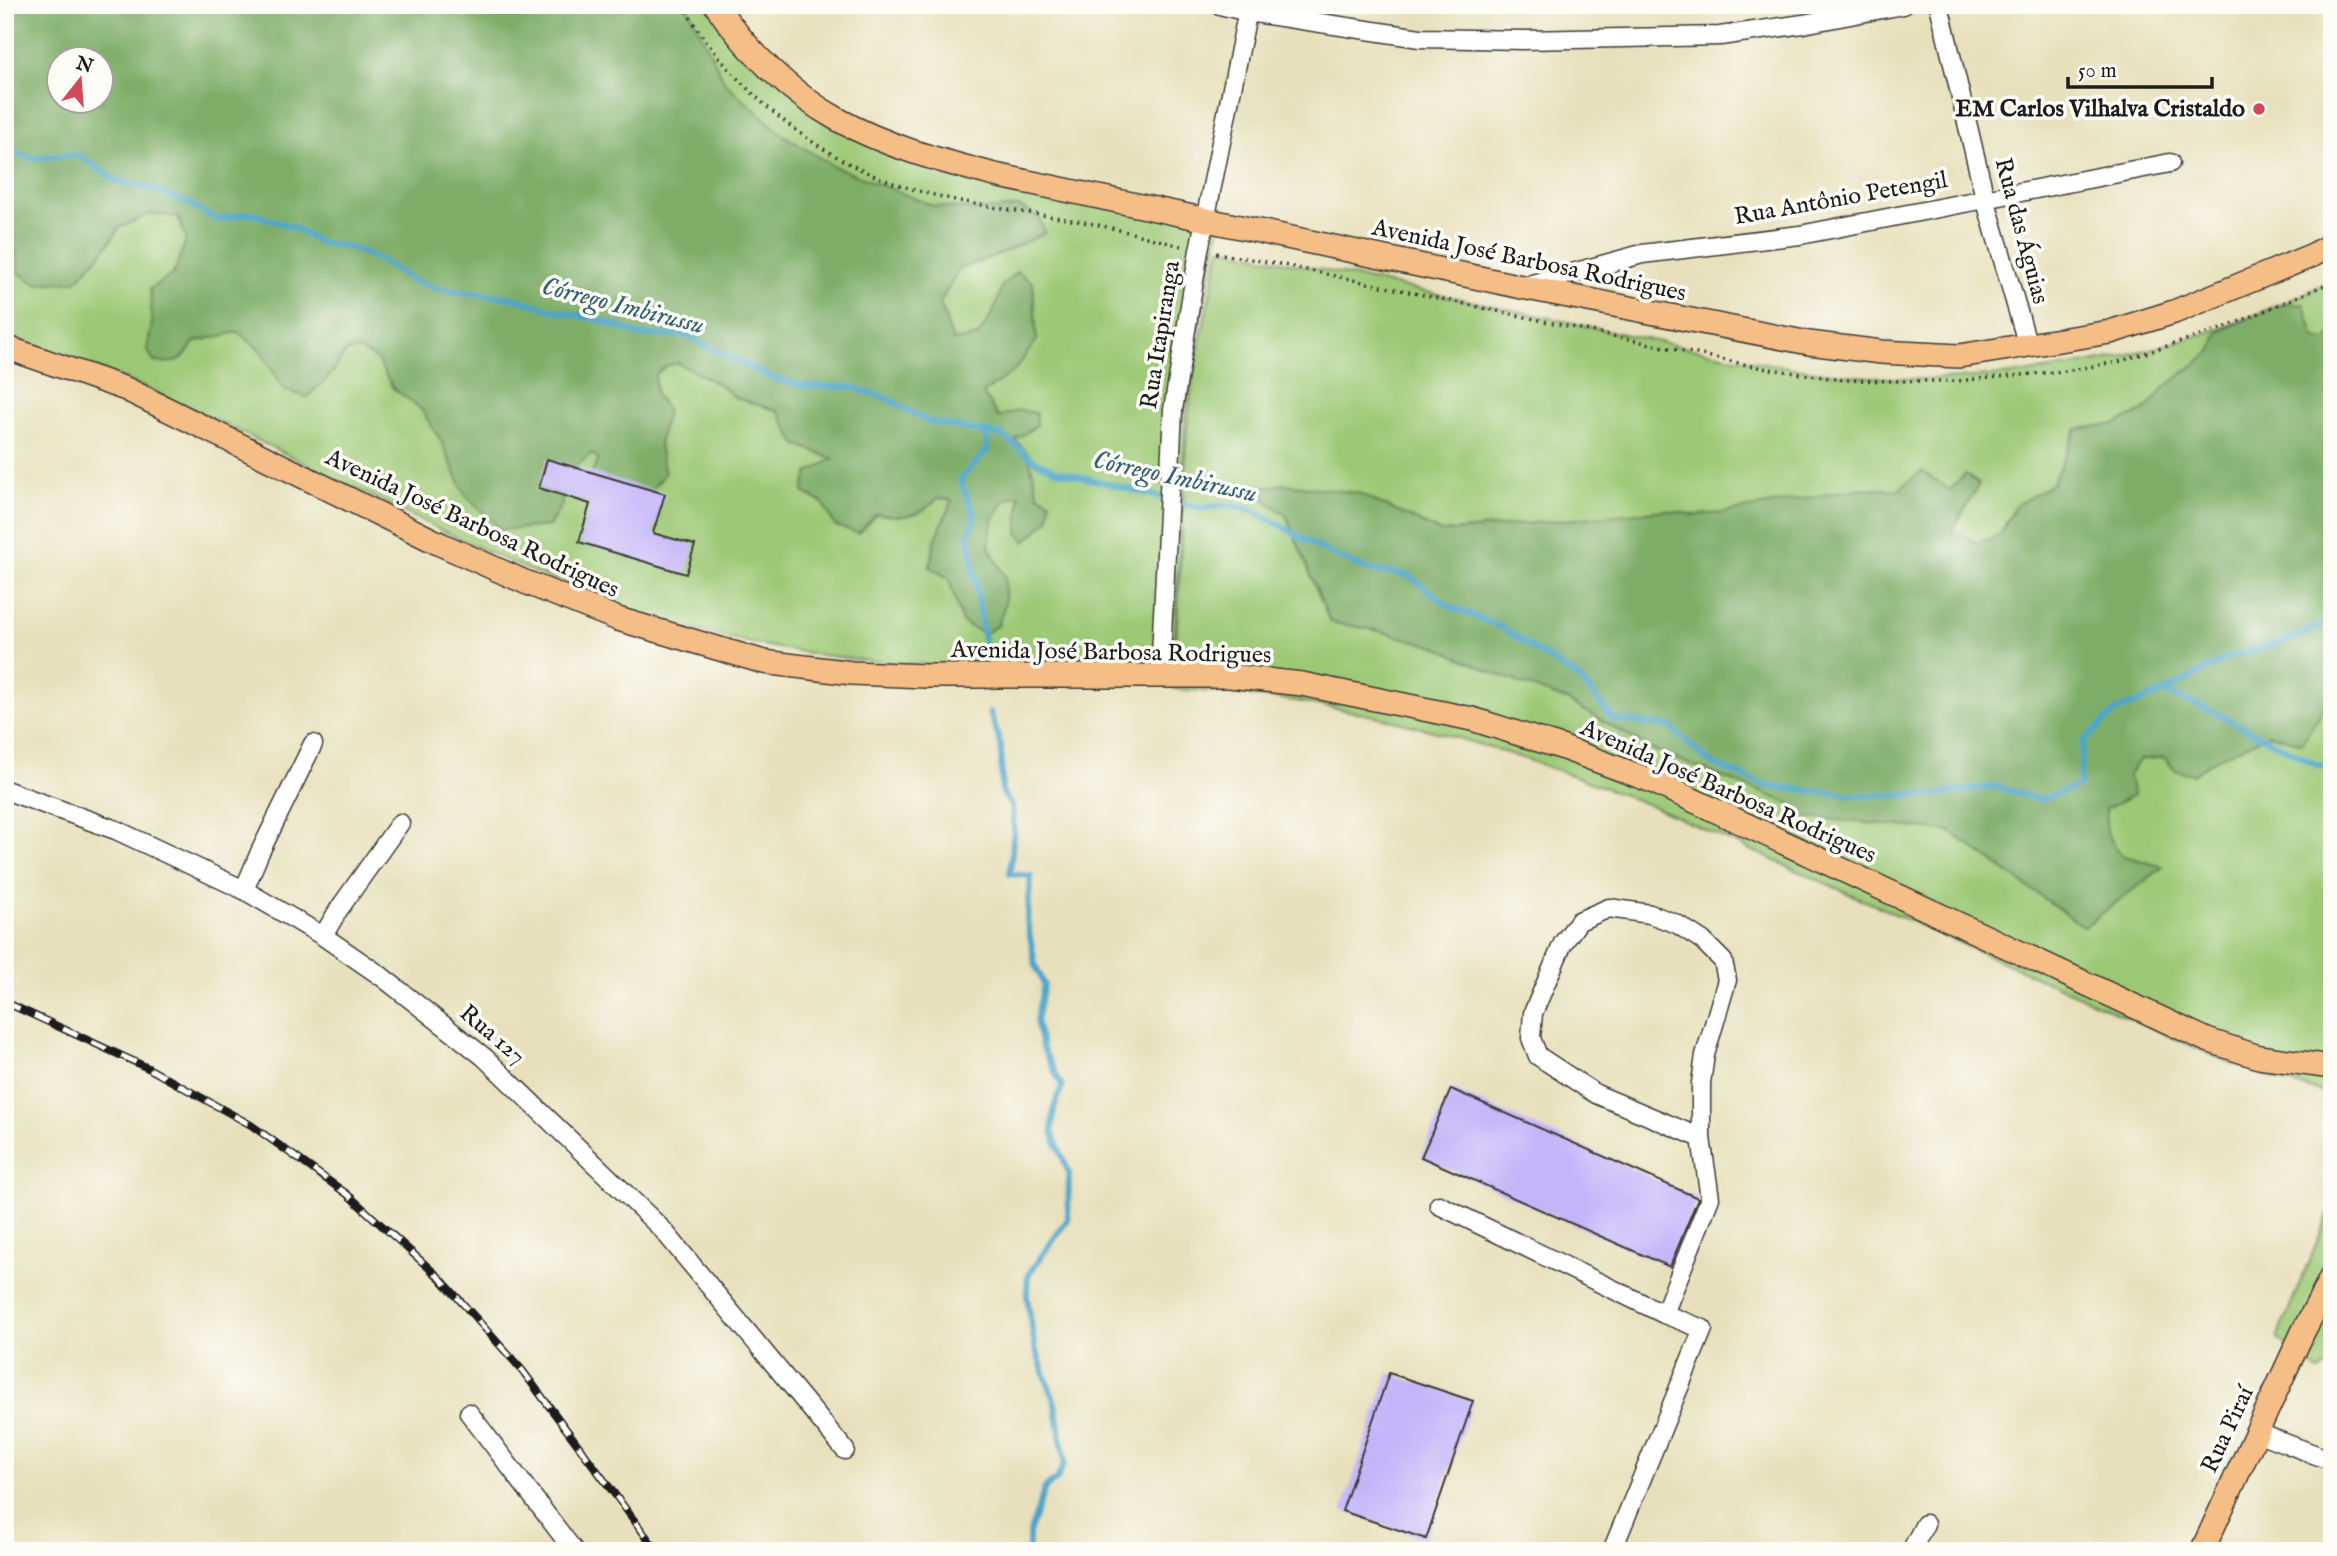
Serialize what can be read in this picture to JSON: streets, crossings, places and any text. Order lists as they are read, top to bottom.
{
  "streets": {
    "main road": ["Avenida José Barbosa Rodrigues", "Rua Piraí"],
    "street": [
      "Rua Antônio Petengil",
      "Rua das Águias",
      "Rua Itapiranga",
      "Rua 127"
    ]
  },
  "crossings": [
    ["Rua Antônio Petengil", "Rua das Águias"],
    ["Rua Antônio Petengil", "Avenida José Barbosa Rodrigues"],
    ["Rua das Águias", "Avenida José Barbosa Rodrigues"],
    ["Avenida José Barbosa Rodrigues", "Rua Itapiranga"]
  ],
  "water": ["Córrego Imbirussu"],
  "places": ["EM Carlos Vilhalva Cristaldo"],
  "scale_bar": "50 m",
  "north": "top"
}
